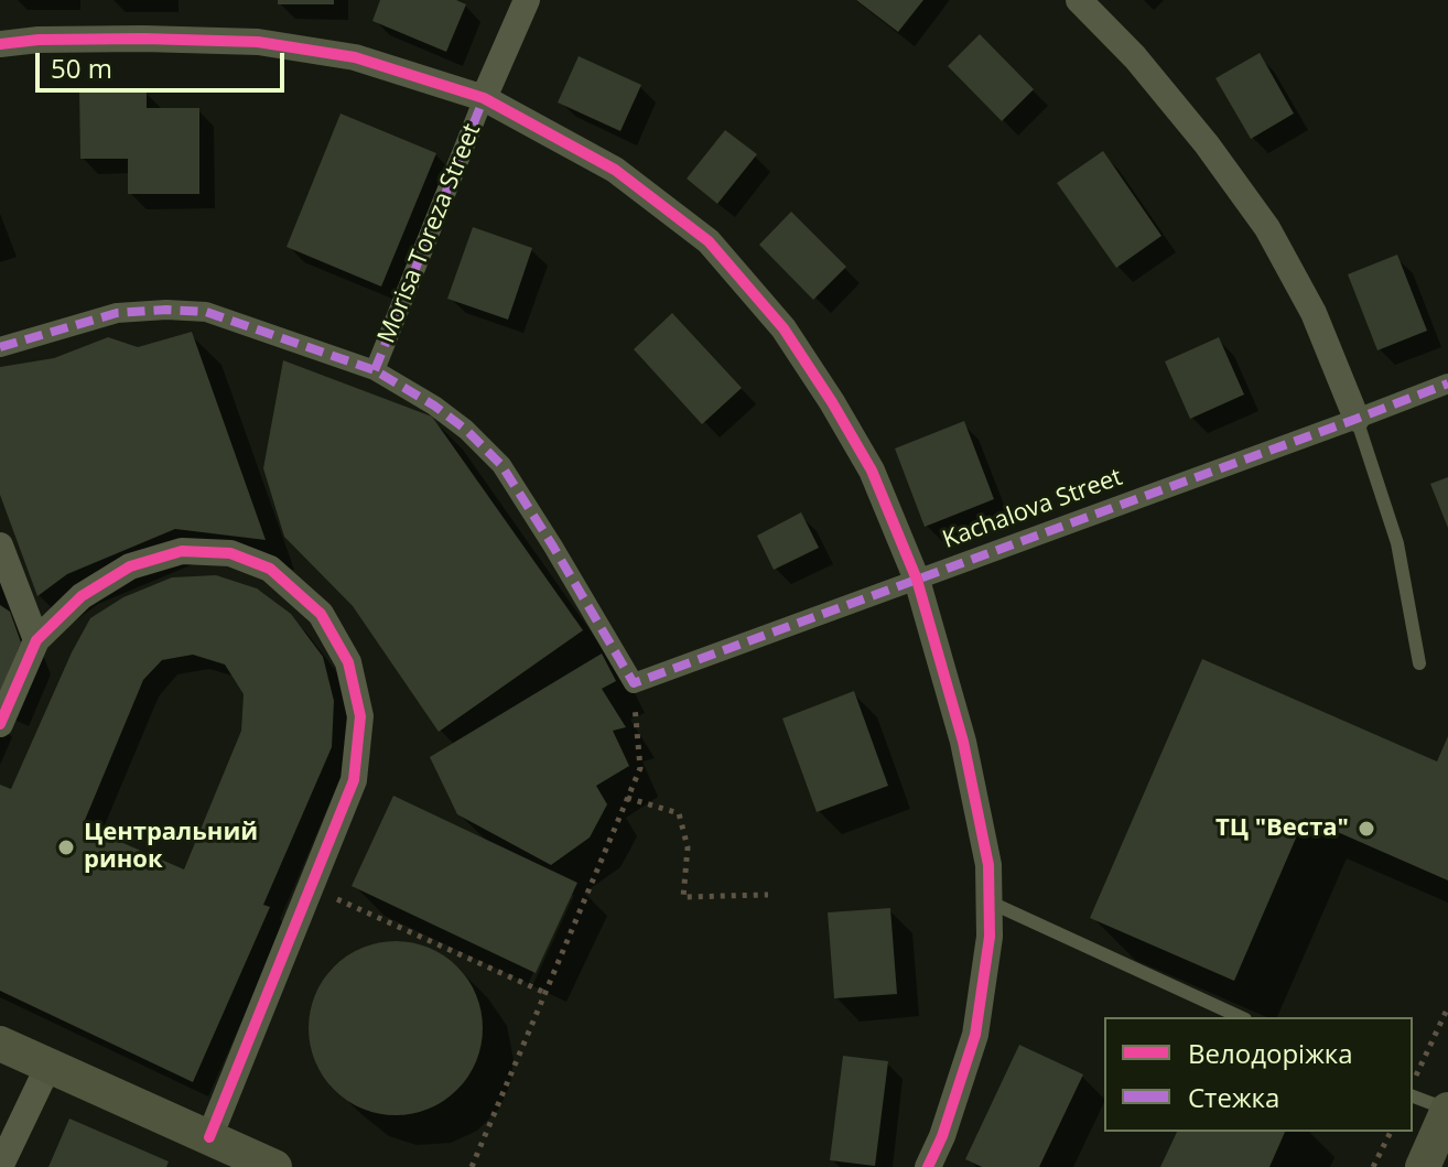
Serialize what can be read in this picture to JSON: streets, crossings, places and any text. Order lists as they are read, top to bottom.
{
  "streets": {
    "street": ["Morisa Toreza Street", "Kachalova Street"]
  },
  "places": ["ТЦ \"Веста\"", "Центральний ринок"],
  "legend": ["Велодоріжка", "Стежка"],
  "scale_bar": "50 m"
}
